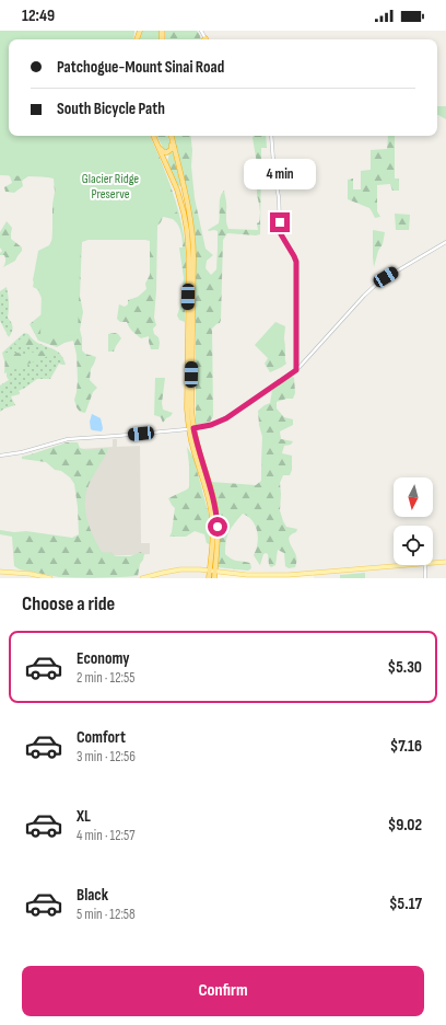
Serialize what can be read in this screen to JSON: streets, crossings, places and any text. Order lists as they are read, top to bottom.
{
  "parks": ["Glacier Ridge Preserve"],
  "north": "bottom",
  "page": {
    "status": "12:49",
    "banner": ["Patchogue-Mount Sinai Road", "South Bicycle Path"],
    "bubble": "4 min",
    "heading": "Choose a ride",
    "list": [
      {
        "name": "Economy",
        "note": "2 min · 12:55",
        "value": "$5.30"
      },
      {
        "name": "Comfort",
        "note": "3 min · 12:56",
        "value": "$7.16"
      },
      {
        "name": "XL",
        "note": "4 min · 12:57",
        "value": "$9.02"
      },
      {
        "name": "Black",
        "note": "5 min · 12:58",
        "value": "$5.17"
      }
    ],
    "buttons": "Confirm"
  }
}
